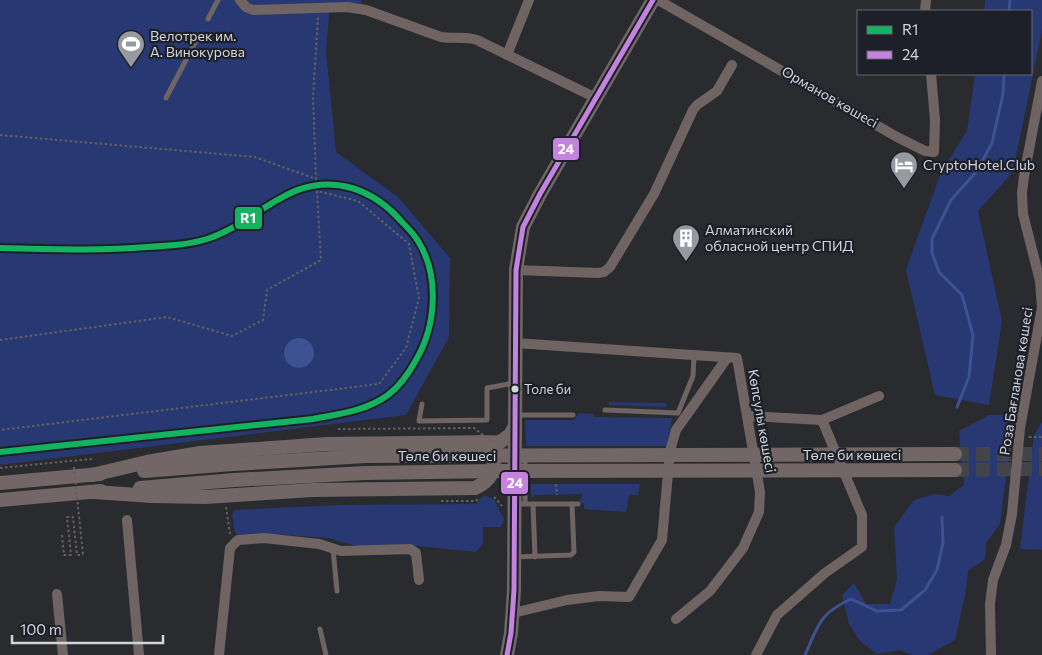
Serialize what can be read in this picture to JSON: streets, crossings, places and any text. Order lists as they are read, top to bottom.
{
  "streets": {
    "main road": ["Төле би көшесі"],
    "street": ["Орманов көшесі", "Роза Бағланова көшесі", "Көпсулы көшесі"]
  },
  "places": {
    "sports": ["Велотрек им. А. Винокурова"],
    "hotel": ["CryptoHotel.Club"],
    "building": ["Алматинский обласной центр СПИД"],
    "other": ["Толе би"]
  },
  "lines": ["transit line 24", "transit line R1"],
  "legend": ["R1", "24"],
  "scale_bar": "100 m"
}
